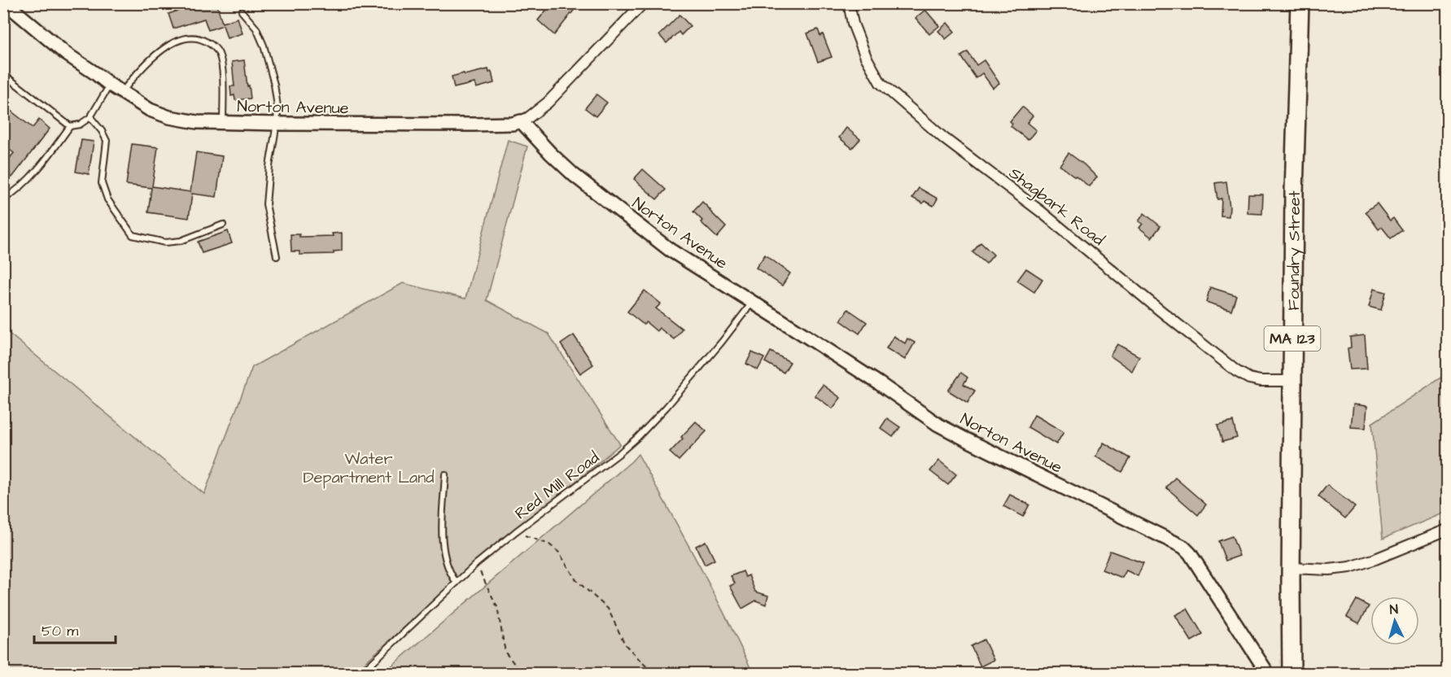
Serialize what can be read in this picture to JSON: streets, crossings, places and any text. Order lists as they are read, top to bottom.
{
  "streets": {
    "highway": ["Foundry Street", "MA 123"],
    "street": ["Norton Avenue", "Shagbark Road"],
    "lane": ["Red Mill Road"]
  },
  "crossings": [
    ["Norton Avenue", "Red Mill Road"],
    ["Shagbark Road", "Foundry Street"]
  ],
  "parks": ["Water Department Land"],
  "scale_bar": "50 m",
  "north": "top"
}
